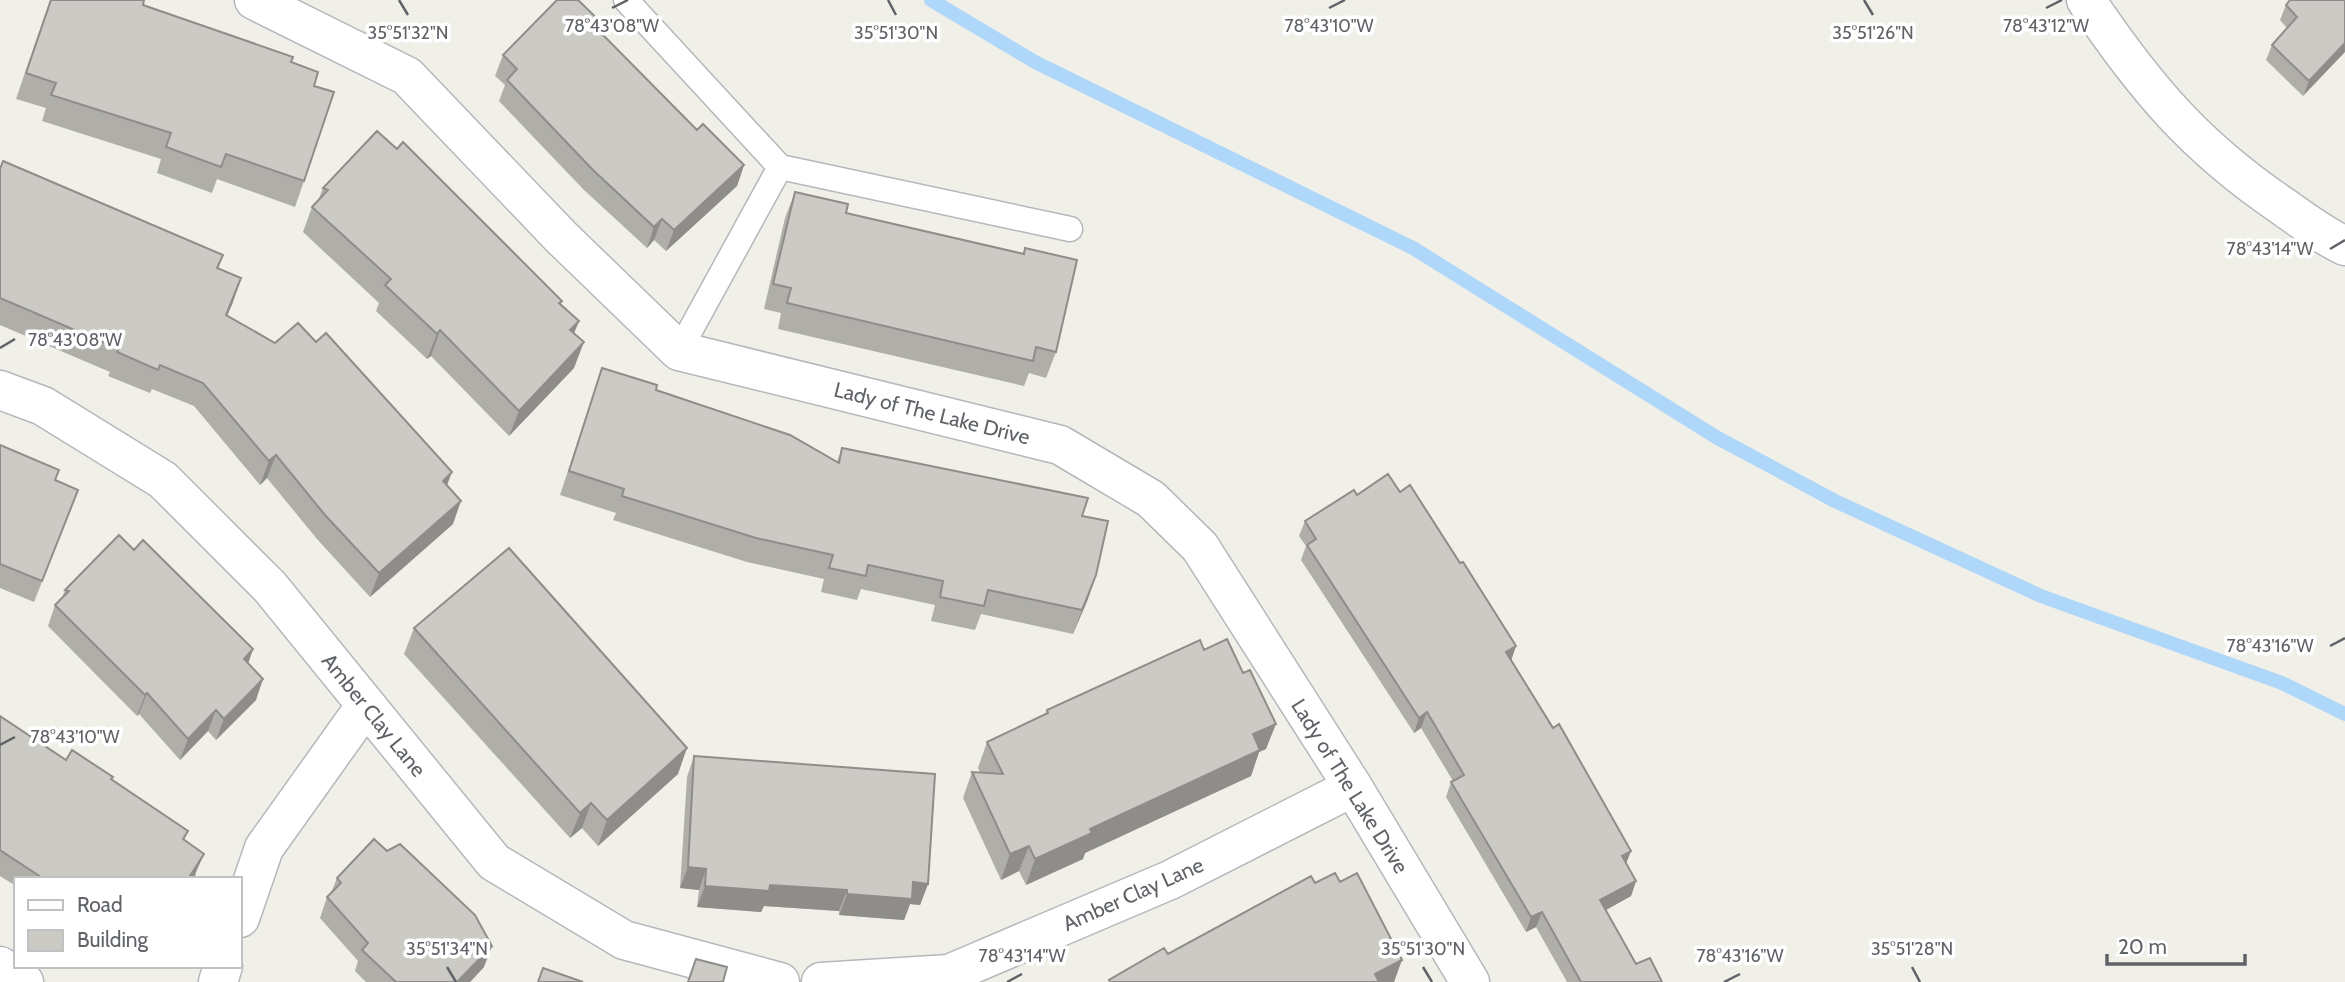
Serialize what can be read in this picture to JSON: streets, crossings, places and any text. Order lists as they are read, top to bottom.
{
  "streets": {
    "street": ["Lady of The Lake Drive", "Amber Clay Lane"]
  },
  "crossings": [
    ["Lady of The Lake Drive", "Amber Clay Lane"]
  ],
  "legend": ["Road", "Building"],
  "scale_bar": "20 m",
  "coordinates": [
    "78°43'10\"W",
    "78°43'08\"W",
    "78°43'12\"W",
    "35°51'32\"N",
    "35°51'30\"N",
    "35°51'26\"N",
    "78°43'14\"W",
    "78°43'16\"W",
    "35°51'34\"N",
    "35°51'28\"N"
  ]
}
